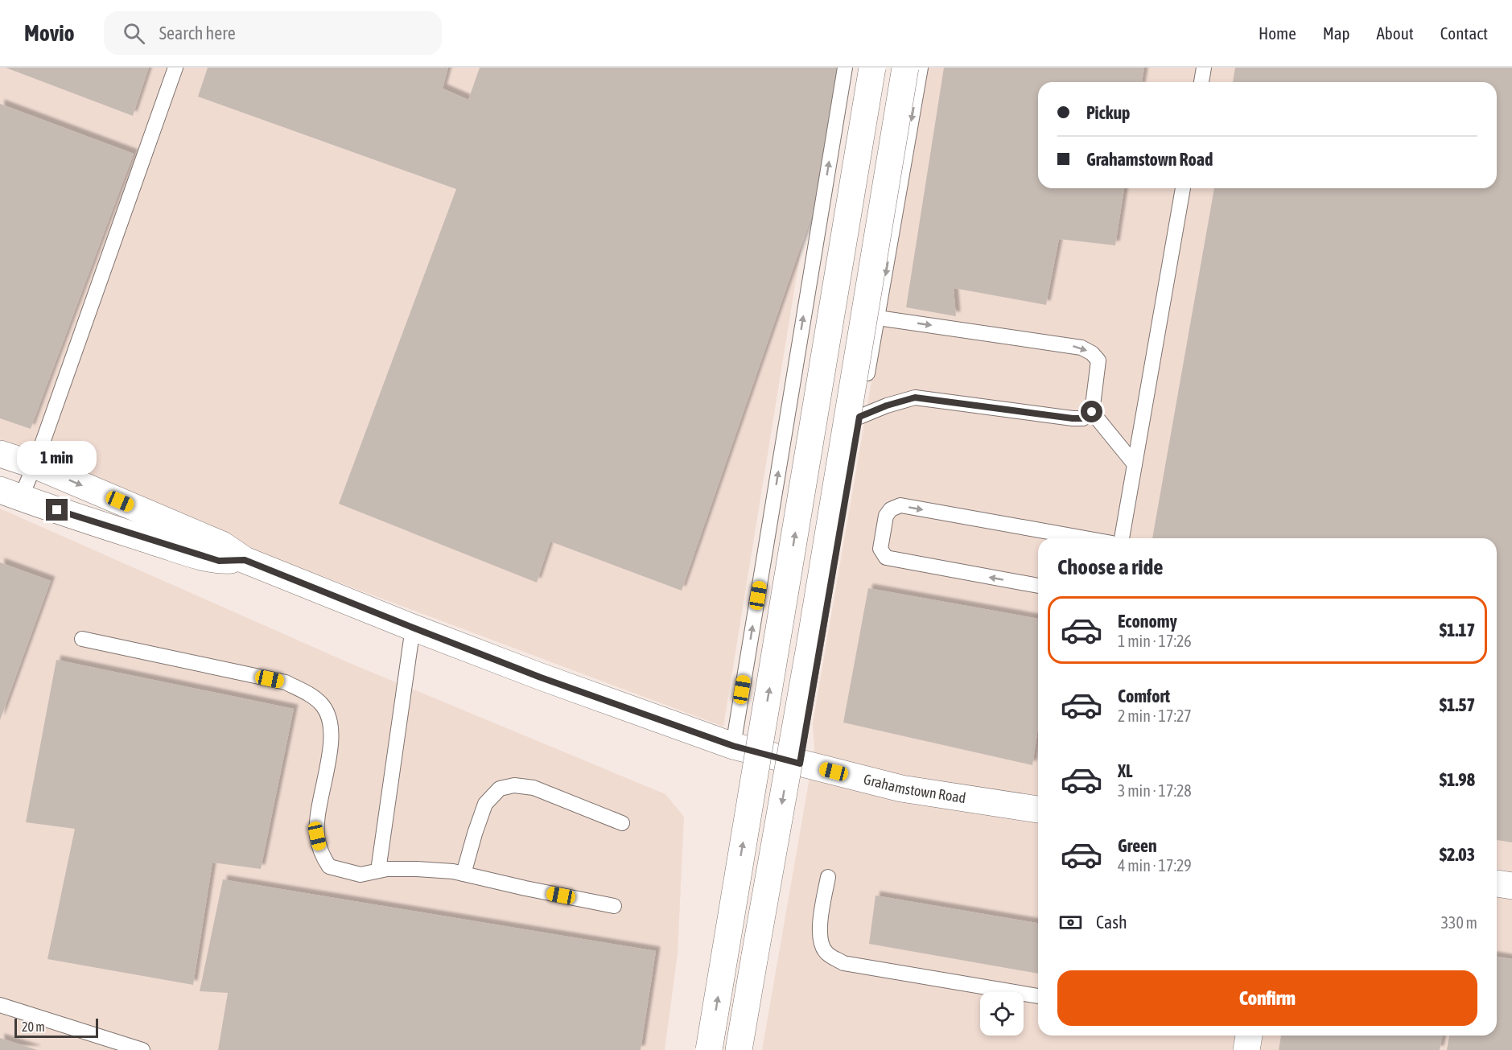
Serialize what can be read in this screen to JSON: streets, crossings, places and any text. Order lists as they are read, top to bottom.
{
  "streets": {
    "main road": ["Grahamstown Road"]
  },
  "scale_bar": "20 m",
  "page": {
    "header": "Movio",
    "search": "Search here",
    "nav": [
      "Home",
      "Map",
      "About",
      "Contact"
    ],
    "banner": ["Pickup", "Grahamstown Road"],
    "bubble": "1 min",
    "heading": "Choose a ride",
    "list": [
      {
        "name": "Economy",
        "note": "1 min · 17:26",
        "value": "$1.17"
      },
      {
        "name": "Comfort",
        "note": "2 min · 17:27",
        "value": "$1.57"
      },
      {
        "name": "XL",
        "note": "3 min · 17:28",
        "value": "$1.98"
      },
      {
        "name": "Green",
        "note": "4 min · 17:29",
        "value": "$2.03"
      }
    ],
    "pay": ["Cash", "330 m"],
    "buttons": "Confirm",
    "scale": "20 m"
  }
}
